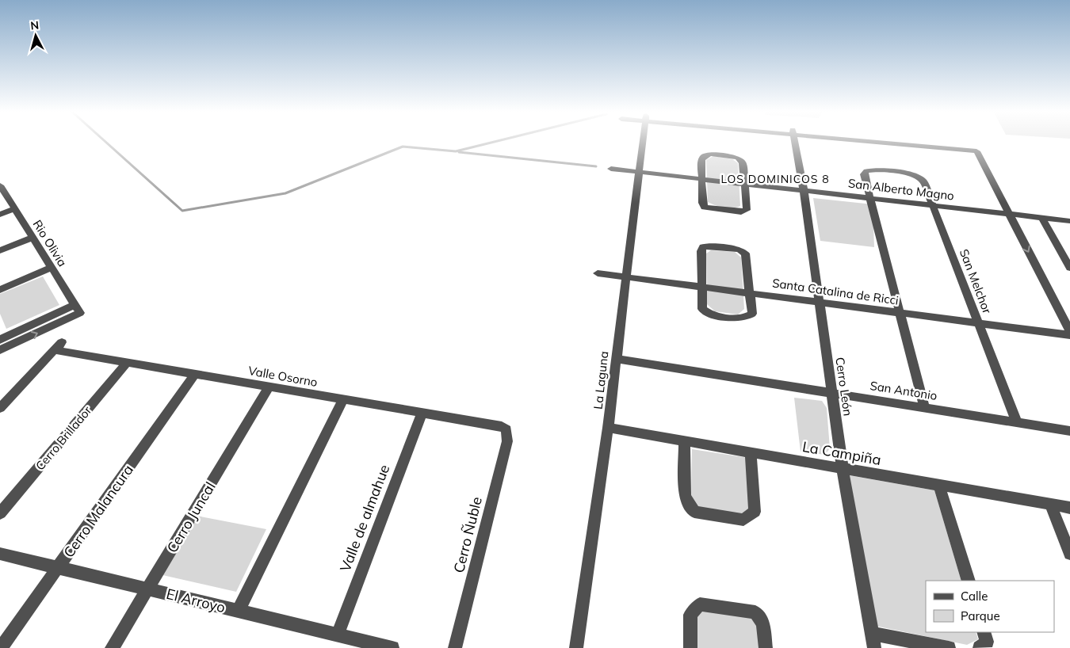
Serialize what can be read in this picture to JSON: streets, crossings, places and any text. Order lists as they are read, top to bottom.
{
  "streets": {
    "street": [
      "San Alberto Magno",
      "Rio Olivia",
      "San Melchor",
      "Santa Catalina de Ricci",
      "Valle Osorno",
      "La Laguna",
      "Cerro León",
      "San Antonio",
      "Cerro Brillador",
      "La Campiña",
      "Cerro Malancura",
      "Cerro Juncal",
      "Valle de almahue",
      "Cerro Ñuble",
      "El Arroyo"
    ]
  },
  "crossings": [
    ["San Alberto Magno", "San Melchor"],
    ["San Alberto Magno", "La Laguna"],
    ["San Alberto Magno", "Cerro León"],
    ["San Melchor", "Santa Catalina de Ricci"],
    ["San Melchor", "San Antonio"],
    ["Santa Catalina de Ricci", "La Laguna"],
    ["Santa Catalina de Ricci", "Cerro León"],
    ["Valle Osorno", "Cerro Brillador"],
    ["Valle Osorno", "Cerro Malancura"],
    ["Valle Osorno", "Cerro Juncal"],
    ["Valle Osorno", "Valle de almahue"],
    ["Valle Osorno", "Cerro Ñuble"],
    ["La Laguna", "San Antonio"],
    ["La Laguna", "La Campiña"],
    ["Cerro León", "San Antonio"],
    ["Cerro León", "La Campiña"],
    ["Cerro Malancura", "El Arroyo"],
    ["Cerro Juncal", "El Arroyo"],
    ["Valle de almahue", "El Arroyo"]
  ],
  "districts": ["LOS DOMINICOS 8"],
  "legend": ["Calle", "Parque"],
  "north": "top"
}
